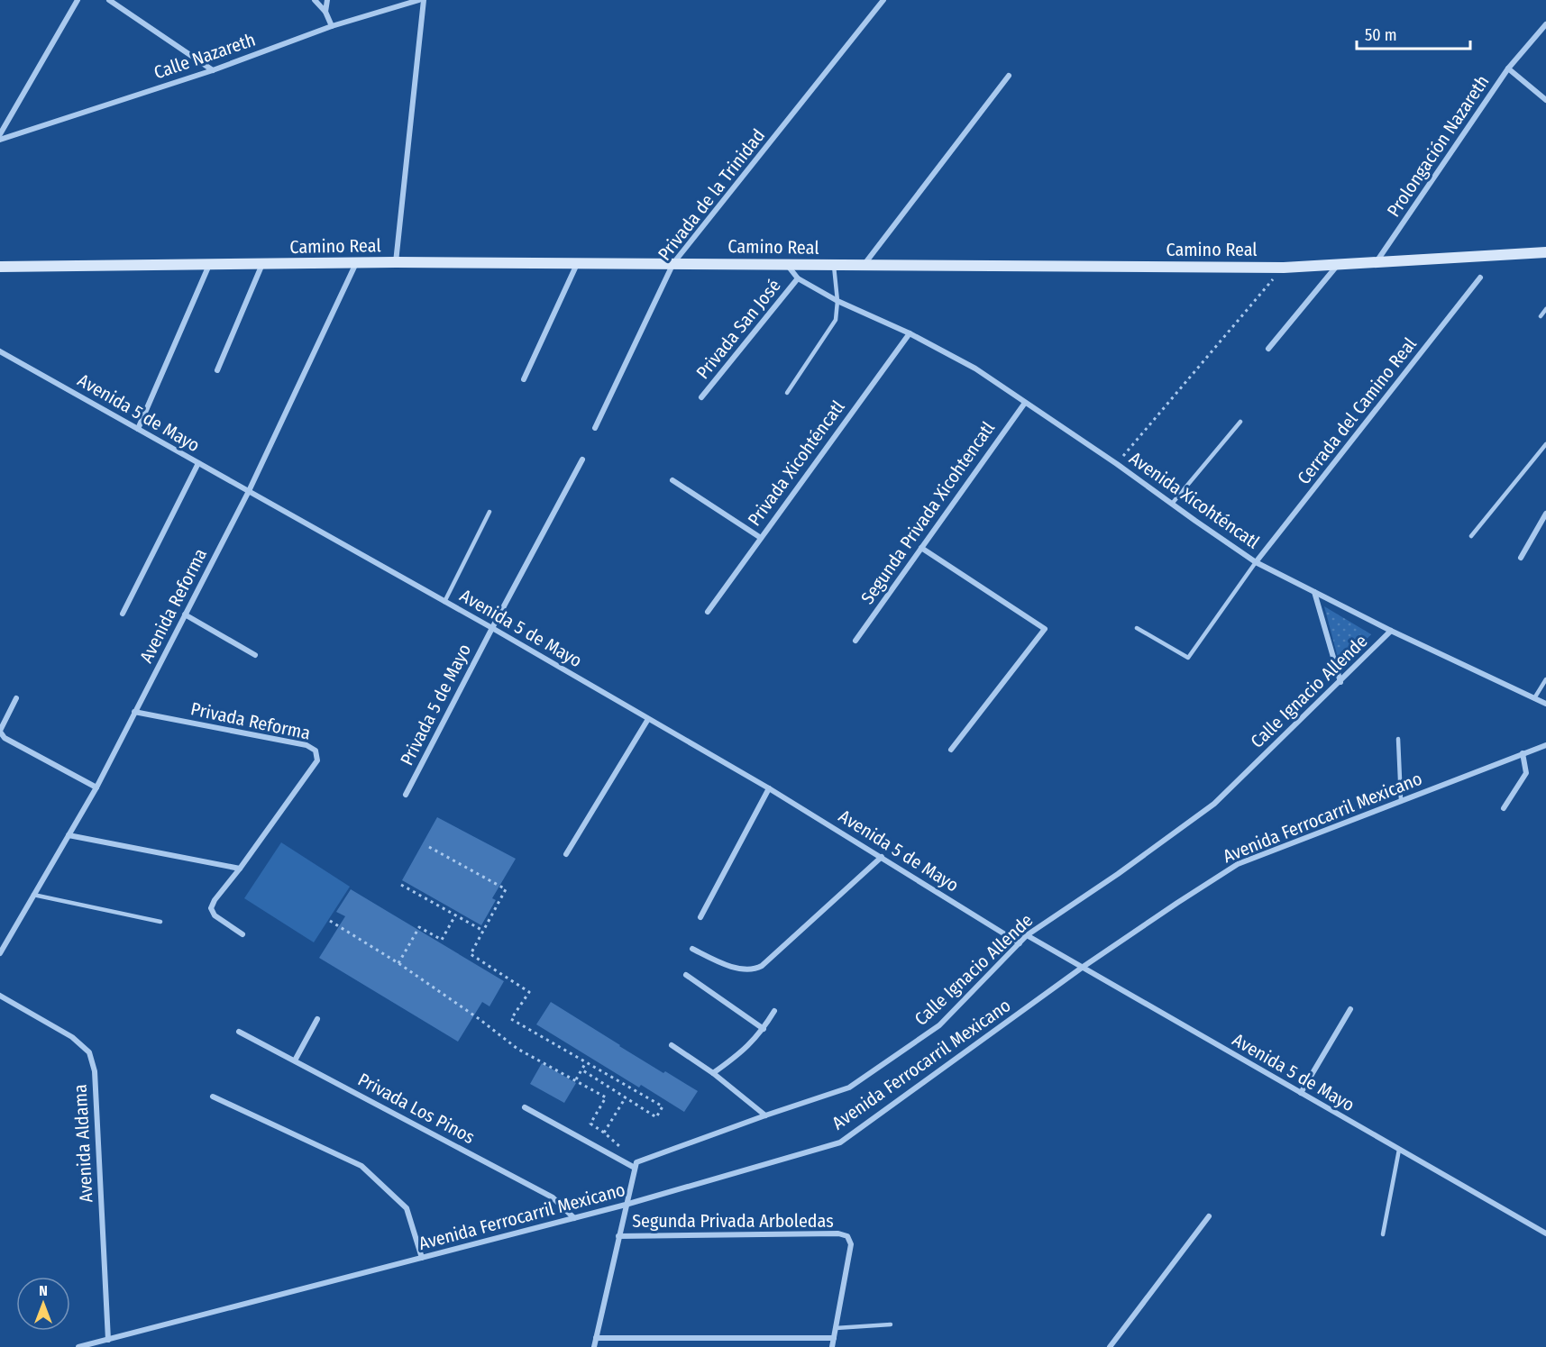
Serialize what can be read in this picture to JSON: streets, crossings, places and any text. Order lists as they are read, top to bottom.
{
  "streets": {
    "main road": ["Camino Real"],
    "street": [
      "Calle Nazareth",
      "Prolongación Nazareth",
      "Privada de la Trinidad",
      "Privada San José",
      "Cerrada del Camino Real",
      "Avenida 5 de Mayo",
      "Privada Xicohténcatl",
      "Avenida Xicohténcatl",
      "Segunda Privada Xicohtencatl",
      "Avenida Reforma",
      "Calle Ignacio Allende",
      "Privada 5 de Mayo",
      "Privada Reforma",
      "Avenida Ferrocarril Mexicano",
      "Privada Los Pinos",
      "Avenida Aldama",
      "Segunda Privada Arboledas"
    ]
  },
  "crossings": [
    ["Prolongación Nazareth", "Camino Real"],
    ["Privada de la Trinidad", "Camino Real"],
    ["Camino Real", "Avenida Xicohténcatl"],
    ["Camino Real", "Avenida Reforma"],
    ["Privada San José", "Avenida Xicohténcatl"],
    ["Cerrada del Camino Real", "Avenida Xicohténcatl"],
    ["Avenida 5 de Mayo", "Avenida Reforma"],
    ["Avenida 5 de Mayo", "Calle Ignacio Allende"],
    ["Avenida 5 de Mayo", "Privada 5 de Mayo"],
    ["Avenida 5 de Mayo", "Avenida Ferrocarril Mexicano"],
    ["Privada Xicohténcatl", "Avenida Xicohténcatl"],
    ["Avenida Xicohténcatl", "Segunda Privada Xicohtencatl"],
    ["Avenida Xicohténcatl", "Calle Ignacio Allende"],
    ["Avenida Reforma", "Privada Reforma"],
    ["Avenida Ferrocarril Mexicano", "Privada Los Pinos"],
    ["Avenida Ferrocarril Mexicano", "Avenida Aldama"]
  ],
  "scale_bar": "50 m",
  "north": "top"
}
